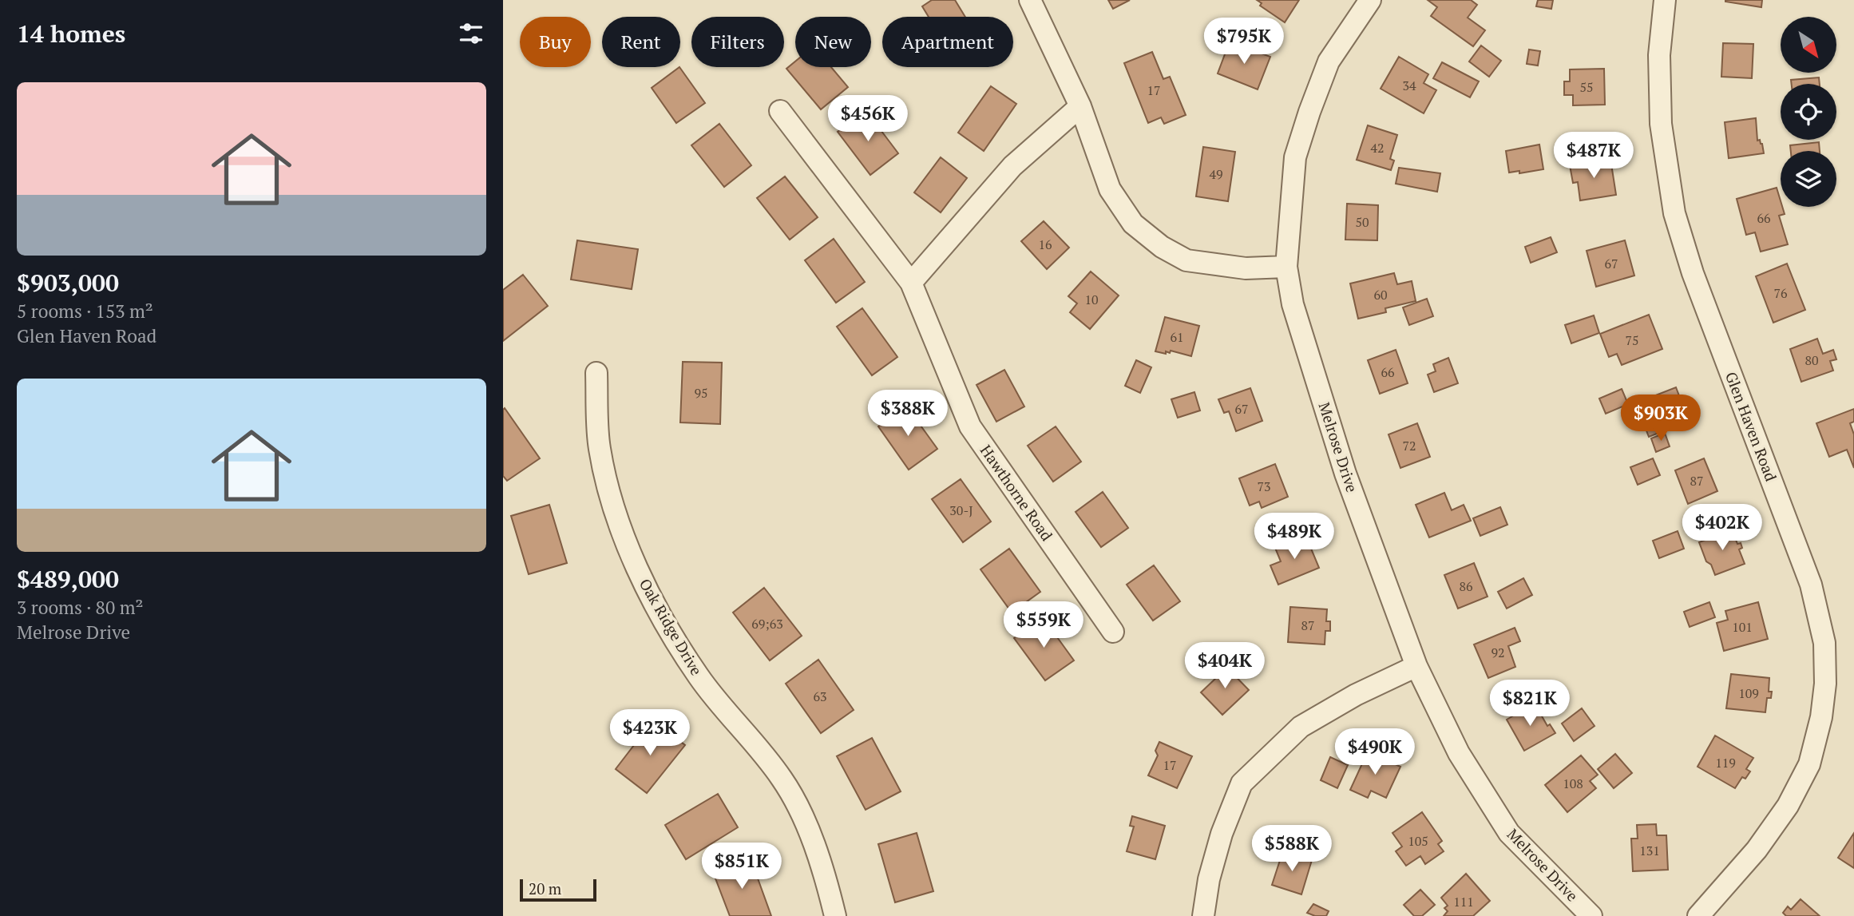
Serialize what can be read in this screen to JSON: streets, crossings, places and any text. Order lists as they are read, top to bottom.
{
  "streets": {
    "street": [
      "Glen Haven Road",
      "Melrose Drive",
      "Hawthorne Road",
      "Oak Ridge Drive"
    ]
  },
  "house_numbers": [
    "34",
    "55",
    "17",
    "42",
    "49",
    "66",
    "50",
    "16",
    "67",
    "76",
    "60",
    "10",
    "61",
    "75",
    "80",
    "66",
    "95",
    "67",
    "72",
    "87",
    "73",
    "30-J",
    "86",
    "69;63",
    "87",
    "101",
    "92",
    "109",
    "63",
    "119",
    "17",
    "108",
    "105",
    "131",
    "111"
  ],
  "scale_bar": "20 m",
  "north": "bottom right",
  "page": {
    "heading": "14 homes",
    "chip": [
      "Buy",
      "Rent",
      "Filters",
      "New",
      "Apartment"
    ],
    "price": [
      "$795K",
      "$456K",
      "$487K",
      "$388K",
      "$903K",
      "$402K",
      "$489K",
      "$559K",
      "$404K",
      "$821K",
      "$423K",
      "$490K",
      "$588K",
      "$851K"
    ],
    "list": [
      {
        "name": "$903,000",
        "note": "5 rooms · 153 m² · Glen Haven Road"
      },
      {
        "name": "$489,000",
        "note": "3 rooms · 80 m² · Melrose Drive"
      }
    ],
    "scale": "20 m"
  }
}
